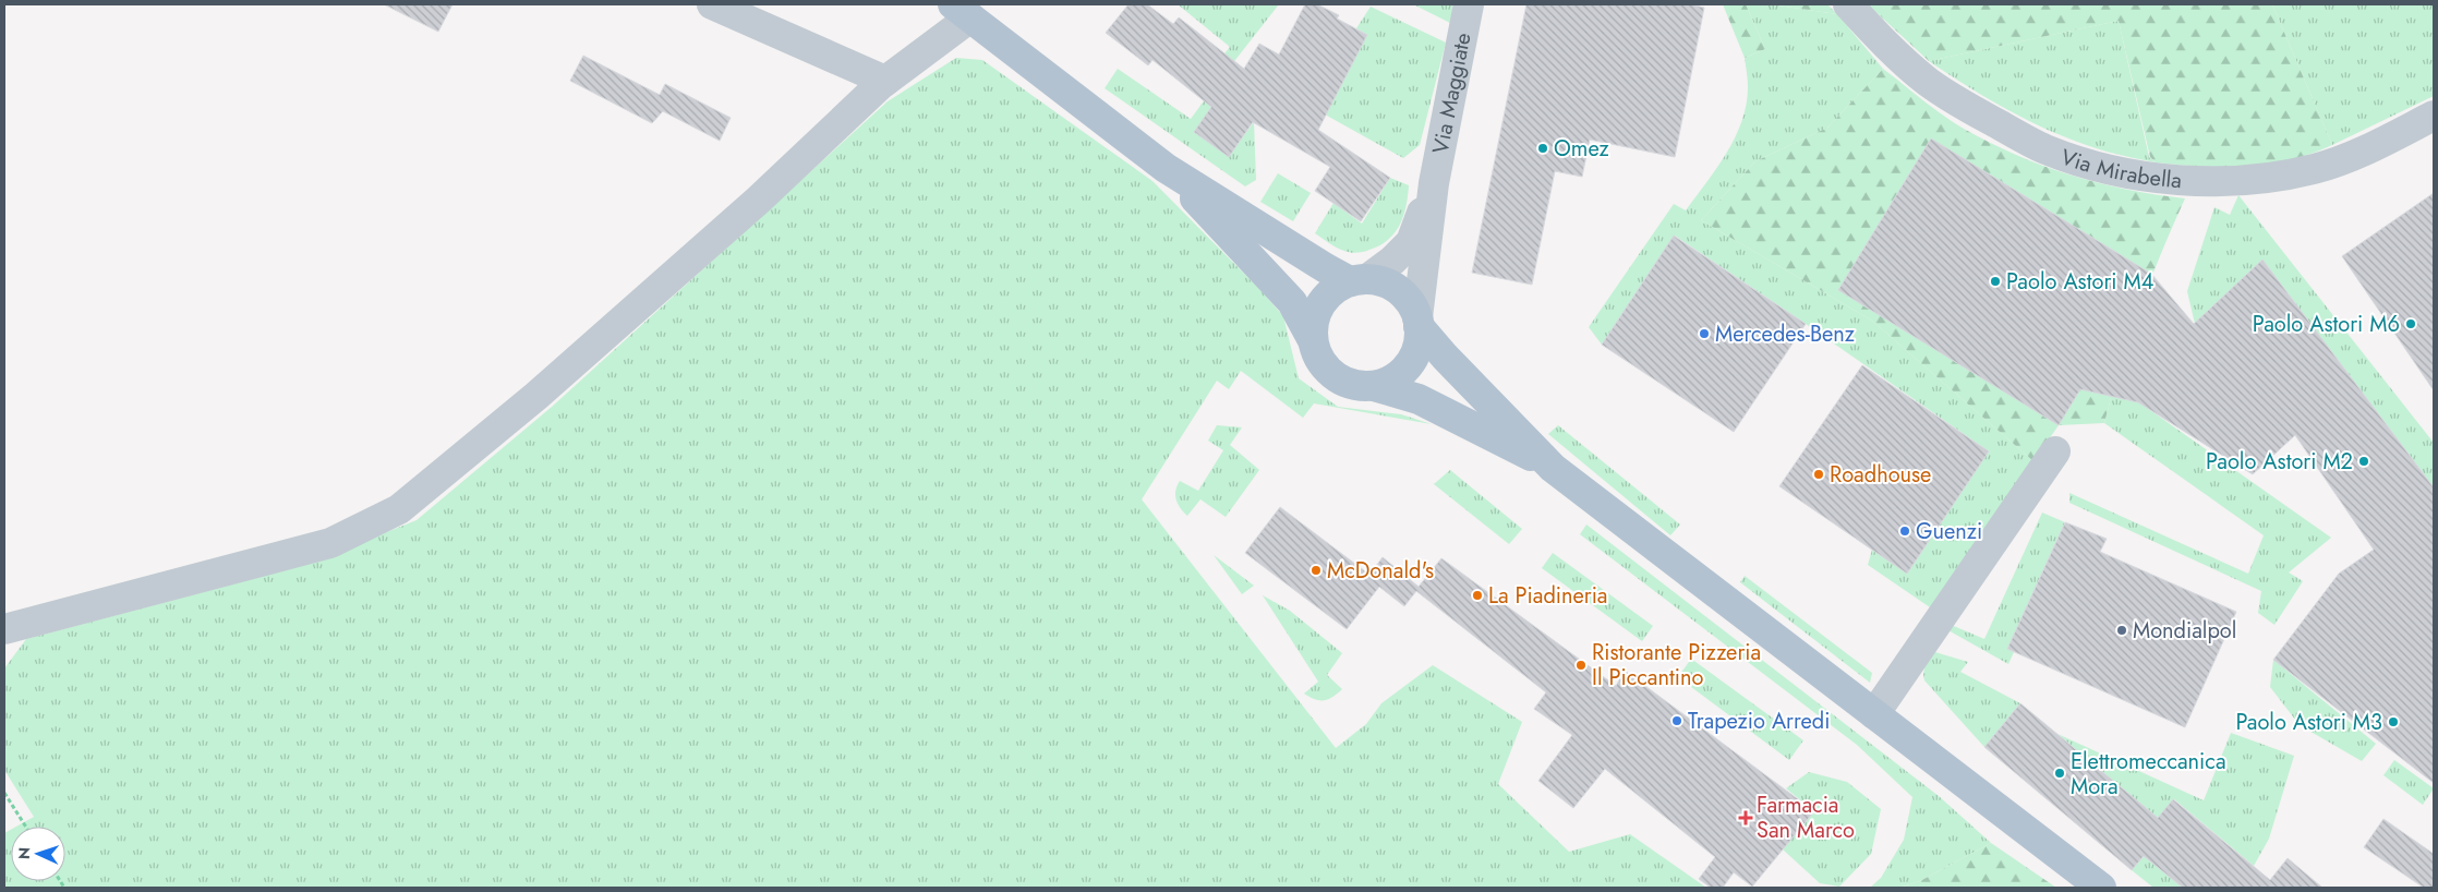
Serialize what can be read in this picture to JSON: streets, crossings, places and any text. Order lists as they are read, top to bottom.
{
  "streets": {
    "street": ["Via Maggiate", "Via Mirabella"]
  },
  "places": {
    "other": [
      "Omez",
      "Paolo Astori M4",
      "Paolo Astori M6",
      "Mercedes-Benz",
      "Paolo Astori M2",
      "Roadhouse",
      "Guenzi",
      "McDonald's",
      "La Piadineria",
      "Mondialpol",
      "Ristorante Pizzeria Il Piccantino",
      "Trapezio Arredi",
      "Paolo Astori M3",
      "Elettromeccanica Mora"
    ],
    "health": ["Farmacia San Marco"]
  },
  "north": "left"
}
